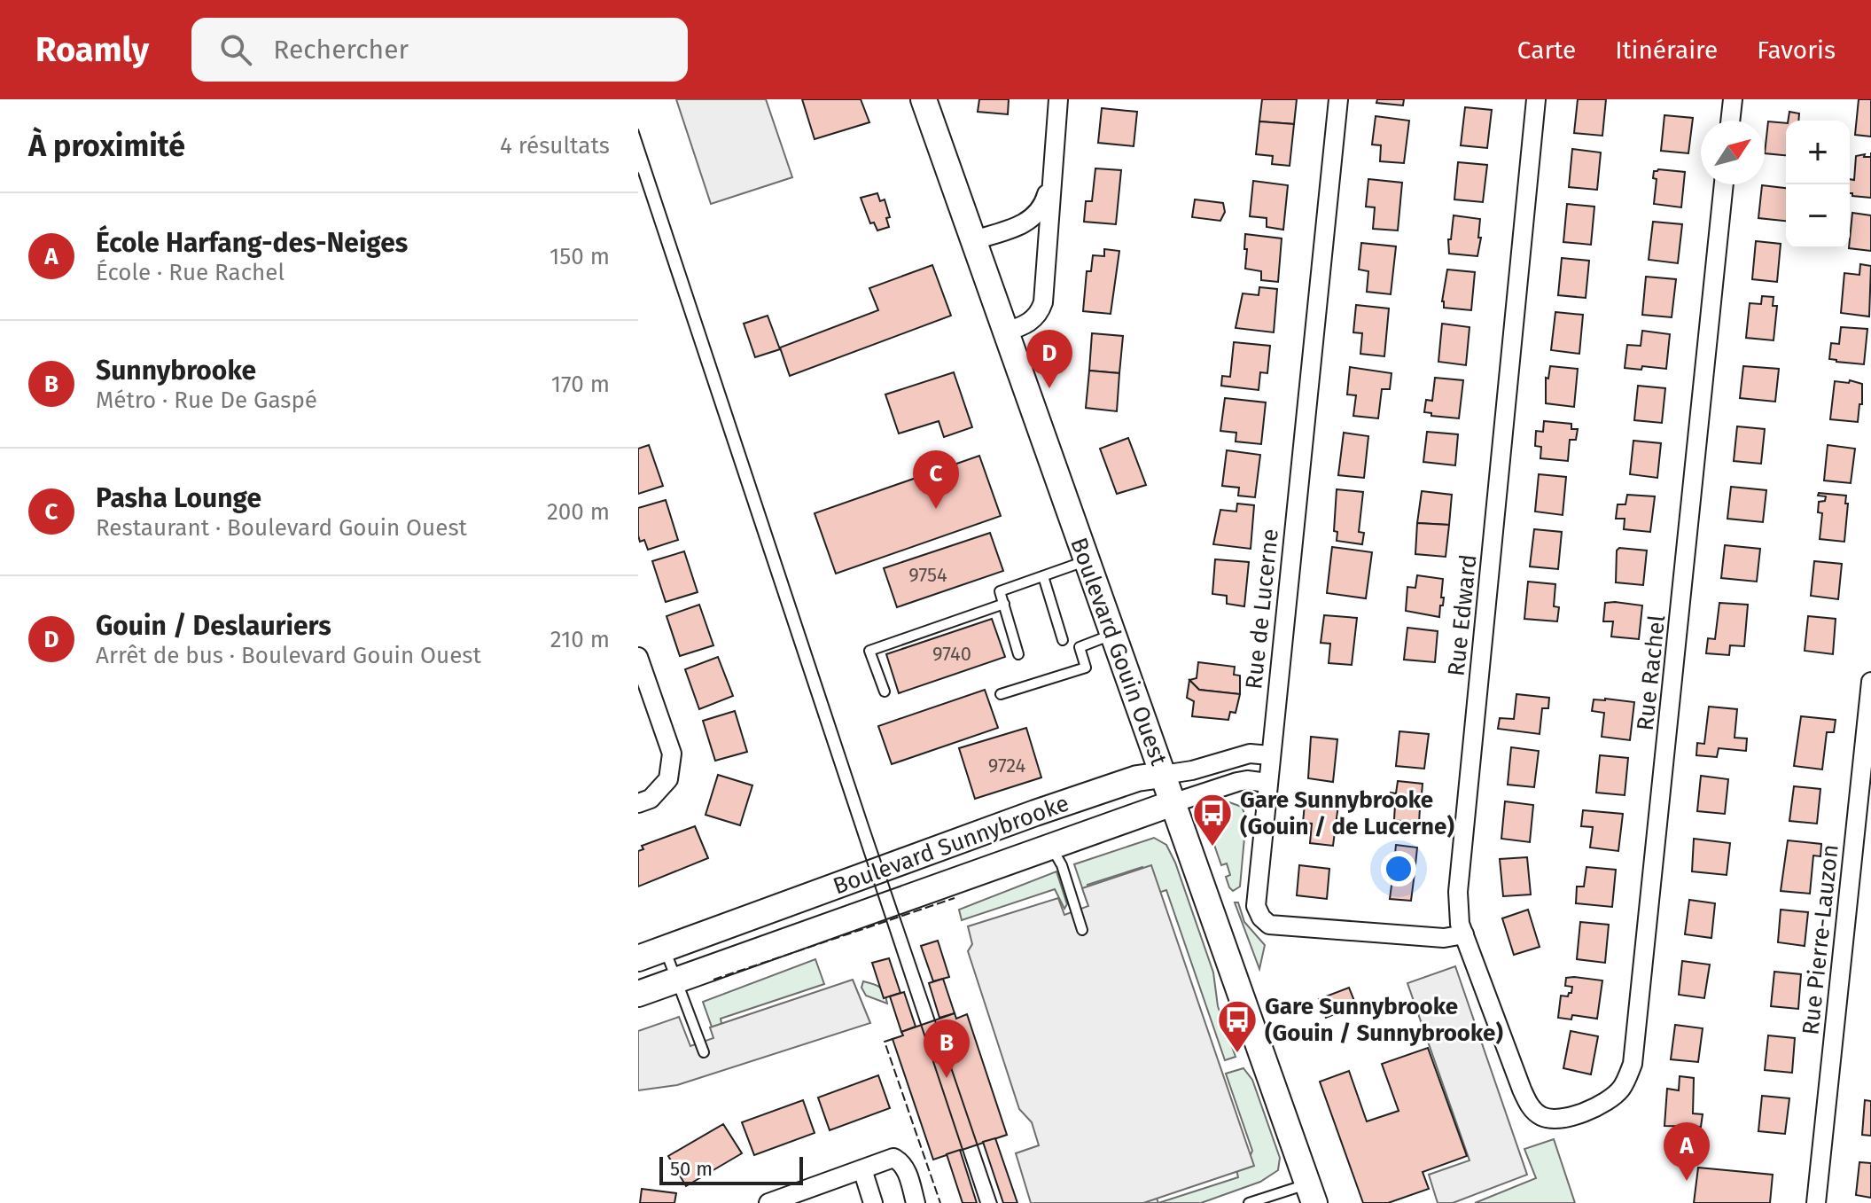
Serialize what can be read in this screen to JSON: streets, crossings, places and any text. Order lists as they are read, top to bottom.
{
  "streets": {
    "main road": ["Boulevard Gouin Ouest", "Boulevard Sunnybrooke"],
    "street": [
      "Rue de Lucerne",
      "Rue Edward",
      "Rue Rachel",
      "Rue Pierre-Lauzon"
    ]
  },
  "crossings": [
    ["Rue de Lucerne", "Rue Edward"],
    ["Rue de Lucerne", "Boulevard Sunnybrooke"],
    ["Rue Edward", "Rue Rachel"],
    ["Boulevard Gouin Ouest", "Boulevard Sunnybrooke"]
  ],
  "places": {
    "bus stop": ["Gare Sunnybrooke (Gouin / de Lucerne)", "Gare Sunnybrooke (Gouin / Sunnybrooke)"]
  },
  "house_numbers": ["9754", "9740", "9724"],
  "scale_bar": "50 m",
  "north": "top right",
  "page": {
    "header": "Roamly",
    "search": "Rechercher",
    "nav": ["Carte", "Itinéraire", "Favoris"],
    "heading": ["À proximité", "4 résultats"],
    "map_buttons": ["+", "−"],
    "list": [
      {
        "mark": "A",
        "name": "École Harfang-des-Neiges",
        "note": "École · Rue Rachel",
        "value": "150 m"
      },
      {
        "mark": "B",
        "name": "Sunnybrooke",
        "note": "Métro · Rue De Gaspé",
        "value": "170 m"
      },
      {
        "mark": "C",
        "name": "Pasha Lounge",
        "note": "Restaurant · Boulevard Gouin Ouest",
        "value": "200 m"
      },
      {
        "mark": "D",
        "name": "Gouin / Deslauriers",
        "note": "Arrêt de bus · Boulevard Gouin Ouest",
        "value": "210 m"
      }
    ],
    "pins": [
      "D",
      "C",
      "B",
      "A"
    ],
    "scale": "50 m"
  }
}
